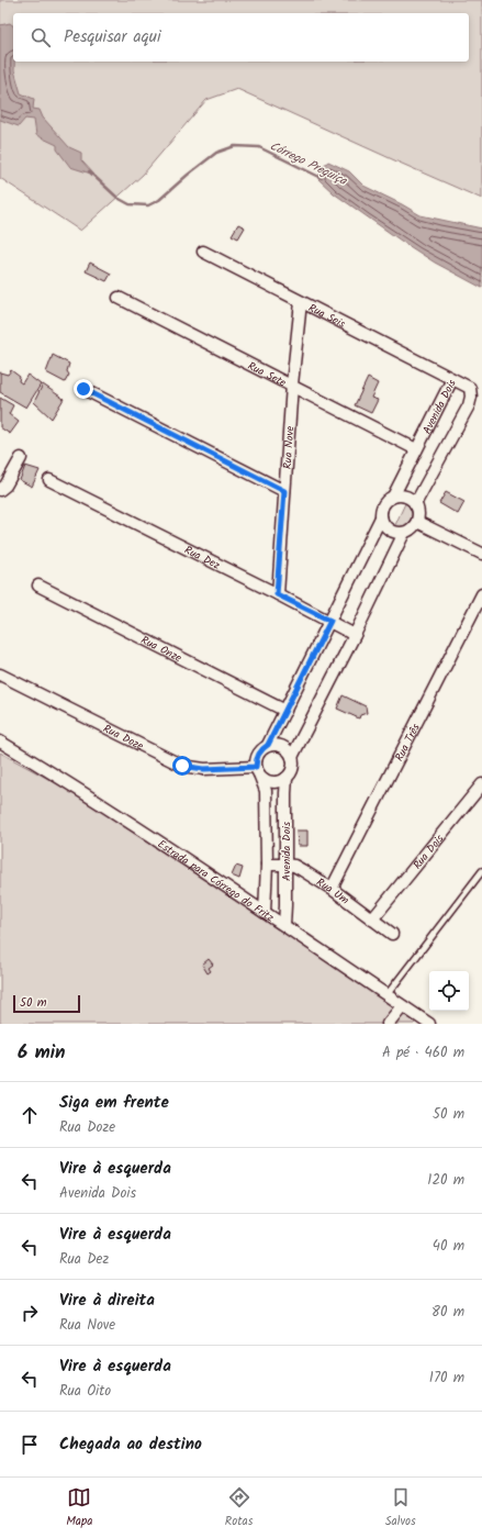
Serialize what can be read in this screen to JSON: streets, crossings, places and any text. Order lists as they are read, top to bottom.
{
  "streets": {
    "street": [
      "Rua Seis",
      "Rua Sete",
      "Avenida Dois",
      "Rua Nove",
      "Rua Dez",
      "Rua Onze",
      "Rua Doze",
      "Rua Três",
      "Rua Dois",
      "Estrada para Córrego do Fritz",
      "Rua Um"
    ]
  },
  "crossings": [
    ["Rua Seis", "Avenida Dois"],
    ["Rua Seis", "Rua Nove"],
    ["Rua Sete", "Avenida Dois"],
    ["Rua Sete", "Rua Nove"],
    ["Avenida Dois", "Rua Dez"],
    ["Avenida Dois", "Rua Onze"],
    ["Avenida Dois", "Rua Doze"],
    ["Avenida Dois", "Estrada para Córrego do Fritz"],
    ["Avenida Dois", "Rua Um"],
    ["Rua Nove", "Rua Dez"],
    ["Rua Três", "Rua Um"],
    ["Rua Dois", "Rua Um"]
  ],
  "water": ["Córrego Preguiça"],
  "scale_bar": "50 m",
  "page": {
    "search": "Pesquisar aqui",
    "scale": "50 m",
    "heading": ["6 min", "A pé · 460 m"],
    "list": [
      ["Siga em frente", "Rua Doze", "50 m"],
      ["Vire à esquerda", "Avenida Dois", "120 m"],
      ["Vire à esquerda", "Rua Dez", "40 m"],
      ["Vire à direita", "Rua Nove", "80 m"],
      ["Vire à esquerda", "Rua Oito", "170 m"],
      "Chegada ao destino"
    ],
    "nav": ["Mapa", "Rotas", "Salvos"]
  }
}
